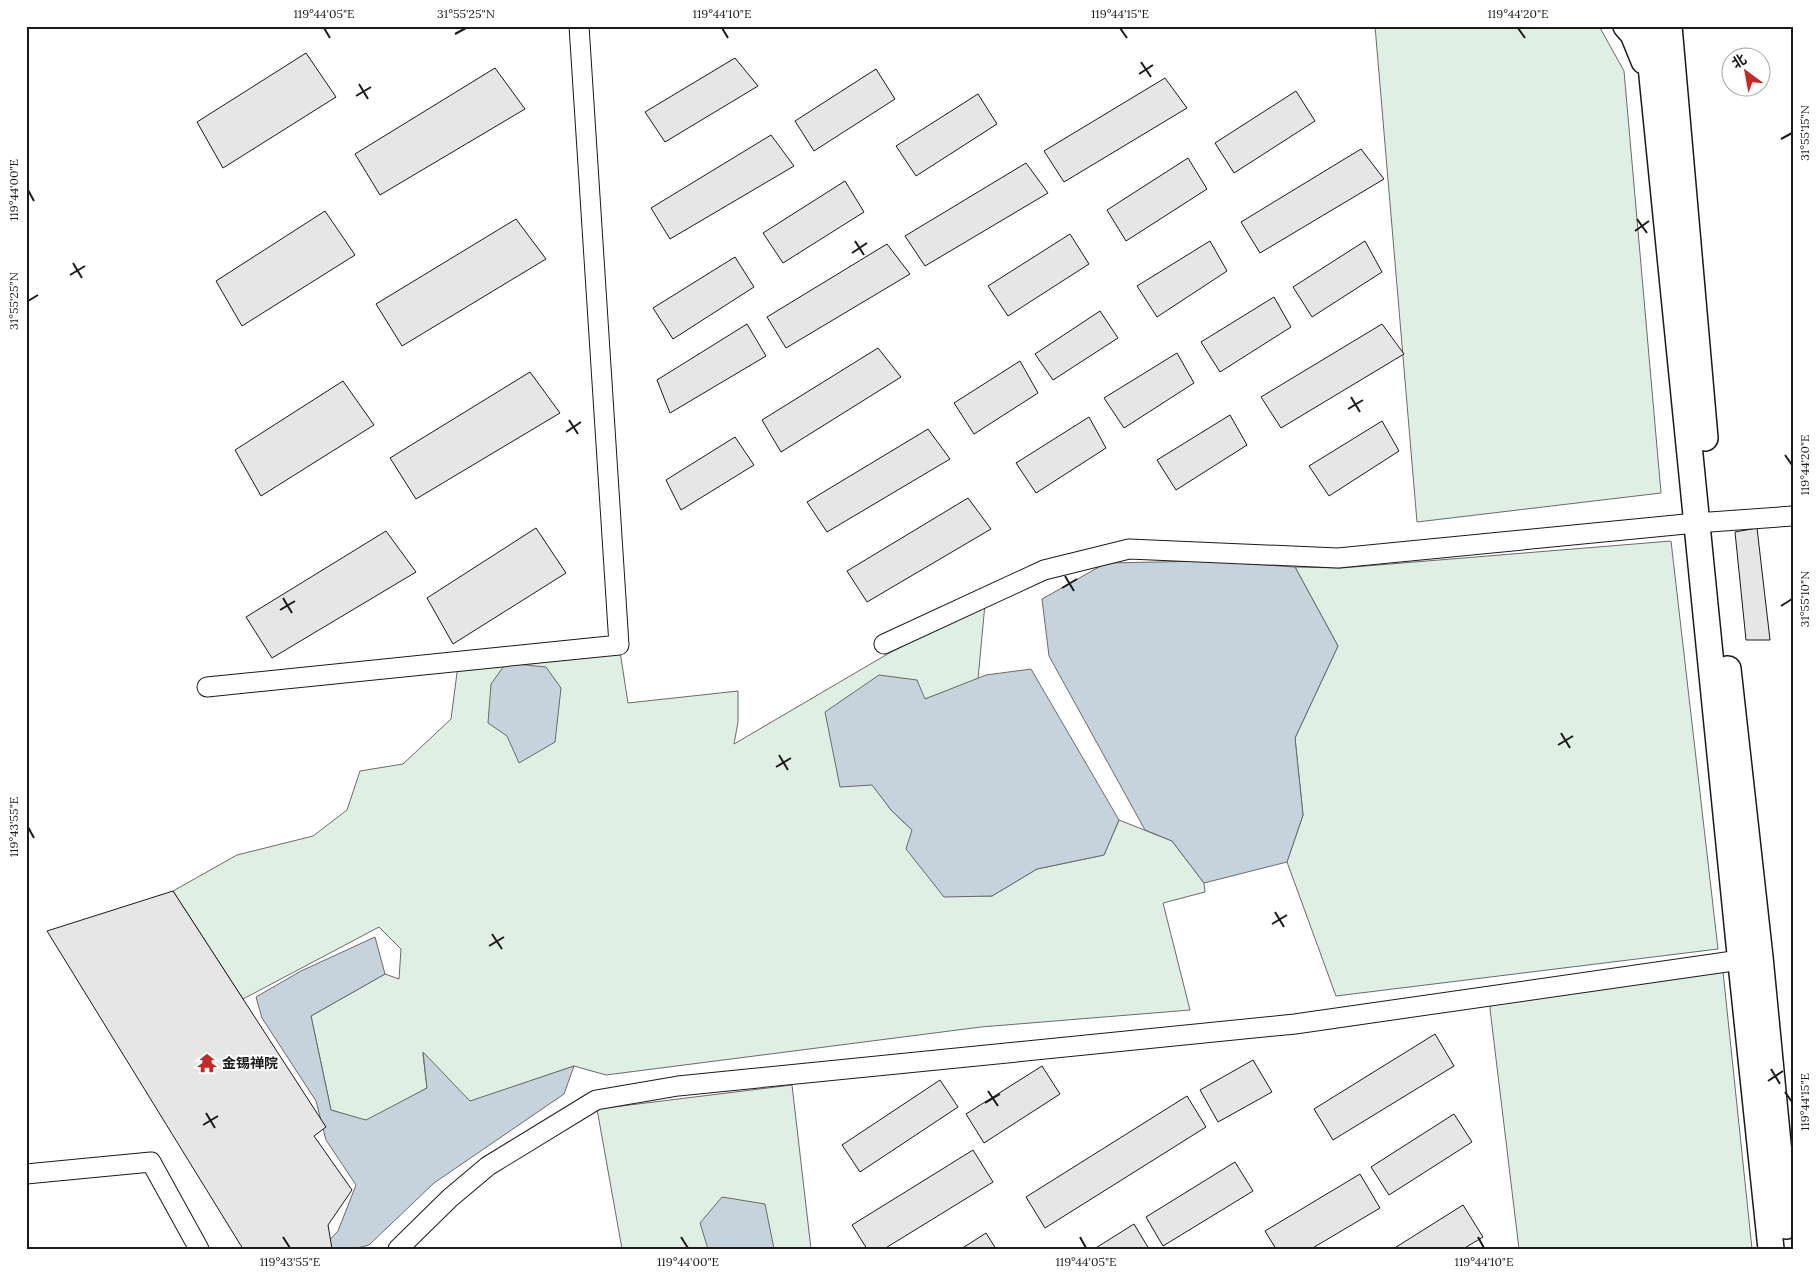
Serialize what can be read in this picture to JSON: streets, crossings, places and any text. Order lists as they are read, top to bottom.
{
  "places": {
    "temple": ["金锡禅院"]
  },
  "north": "top left",
  "coordinates": [
    "119°44'05\"E",
    "31°55'25\"N",
    "119°44'10\"E",
    "119°44'15\"E",
    "119°44'20\"E",
    "31°55'15\"N",
    "119°44'00\"E",
    "31°55'10\"N",
    "119°43'55\"E"
  ]
}
